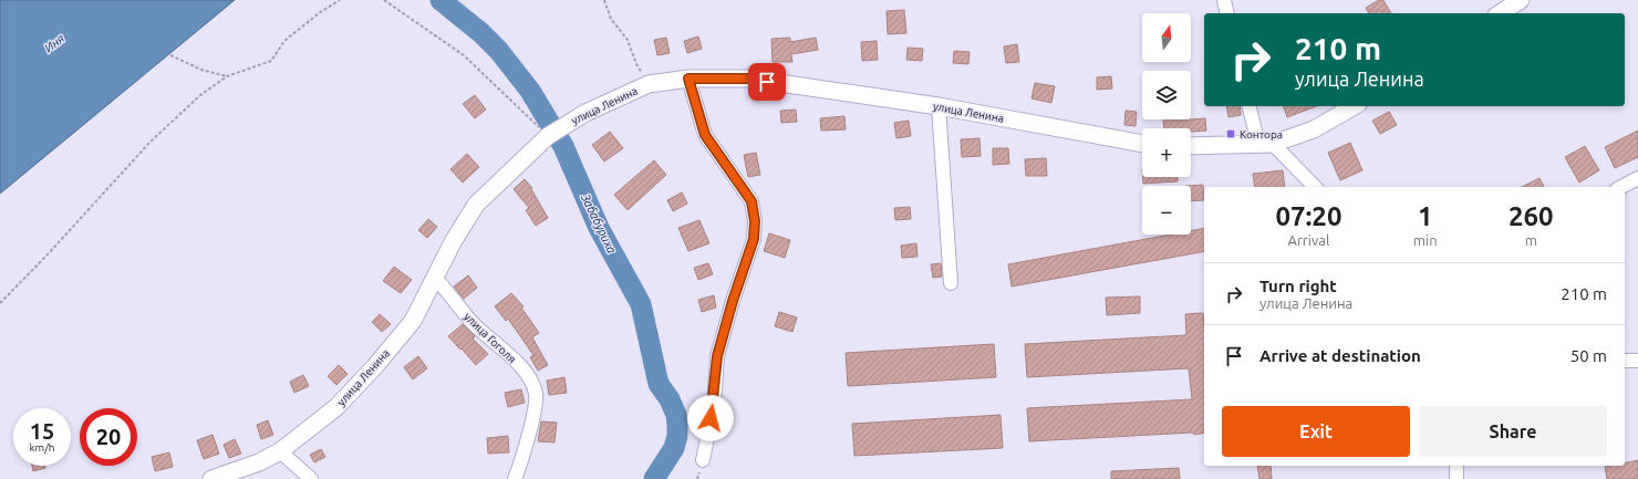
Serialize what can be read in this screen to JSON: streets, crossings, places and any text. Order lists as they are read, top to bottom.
{
  "streets": {
    "main road": ["улица Ленина"],
    "street": ["улица Гоголя"]
  },
  "crossings": [
    ["улица Ленина", "улица Гоголя"]
  ],
  "water": ["Иня", "Забабуриха"],
  "places": {
    "transit": ["Контора"]
  },
  "north": "top",
  "page": {
    "map_buttons": ["+", "−"],
    "turn": ["210 m", "улица Ленина"],
    "eta": [
      "07:20",
      "Arrival",
      "1",
      "min",
      "260",
      "m"
    ],
    "list": [
      {
        "name": "Turn right",
        "note": "улица Ленина",
        "value": "210 m"
      },
      {
        "name": "Arrive at destination",
        "value": "50 m"
      }
    ],
    "buttons": ["Exit", "Share"],
    "speed": "15 km/h",
    "limit": "20"
  }
}
